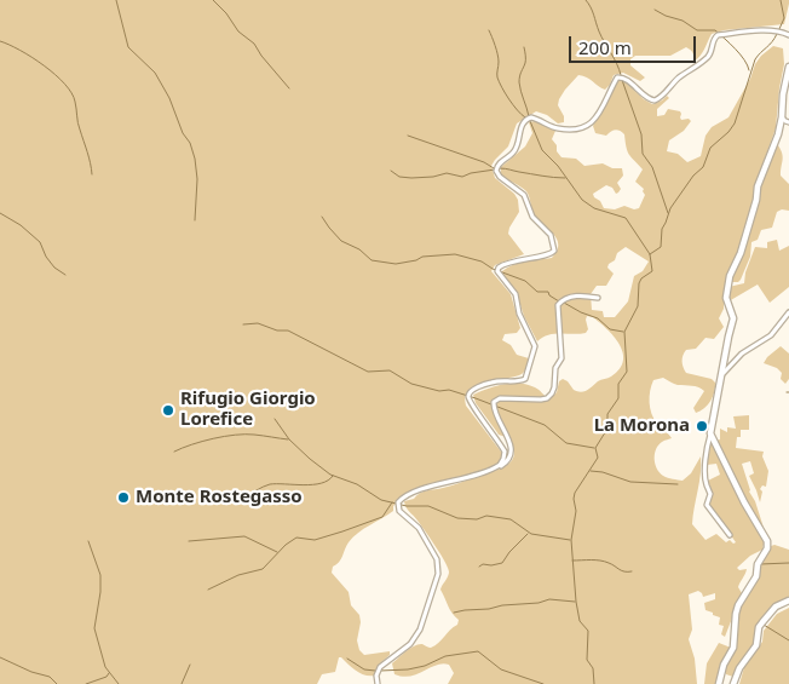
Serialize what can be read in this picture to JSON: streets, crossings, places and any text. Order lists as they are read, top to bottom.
{
  "places": ["Rifugio Giorgio Lorefice", "La Morona", "Monte Rostegasso"],
  "scale_bar": "200 m"
}
